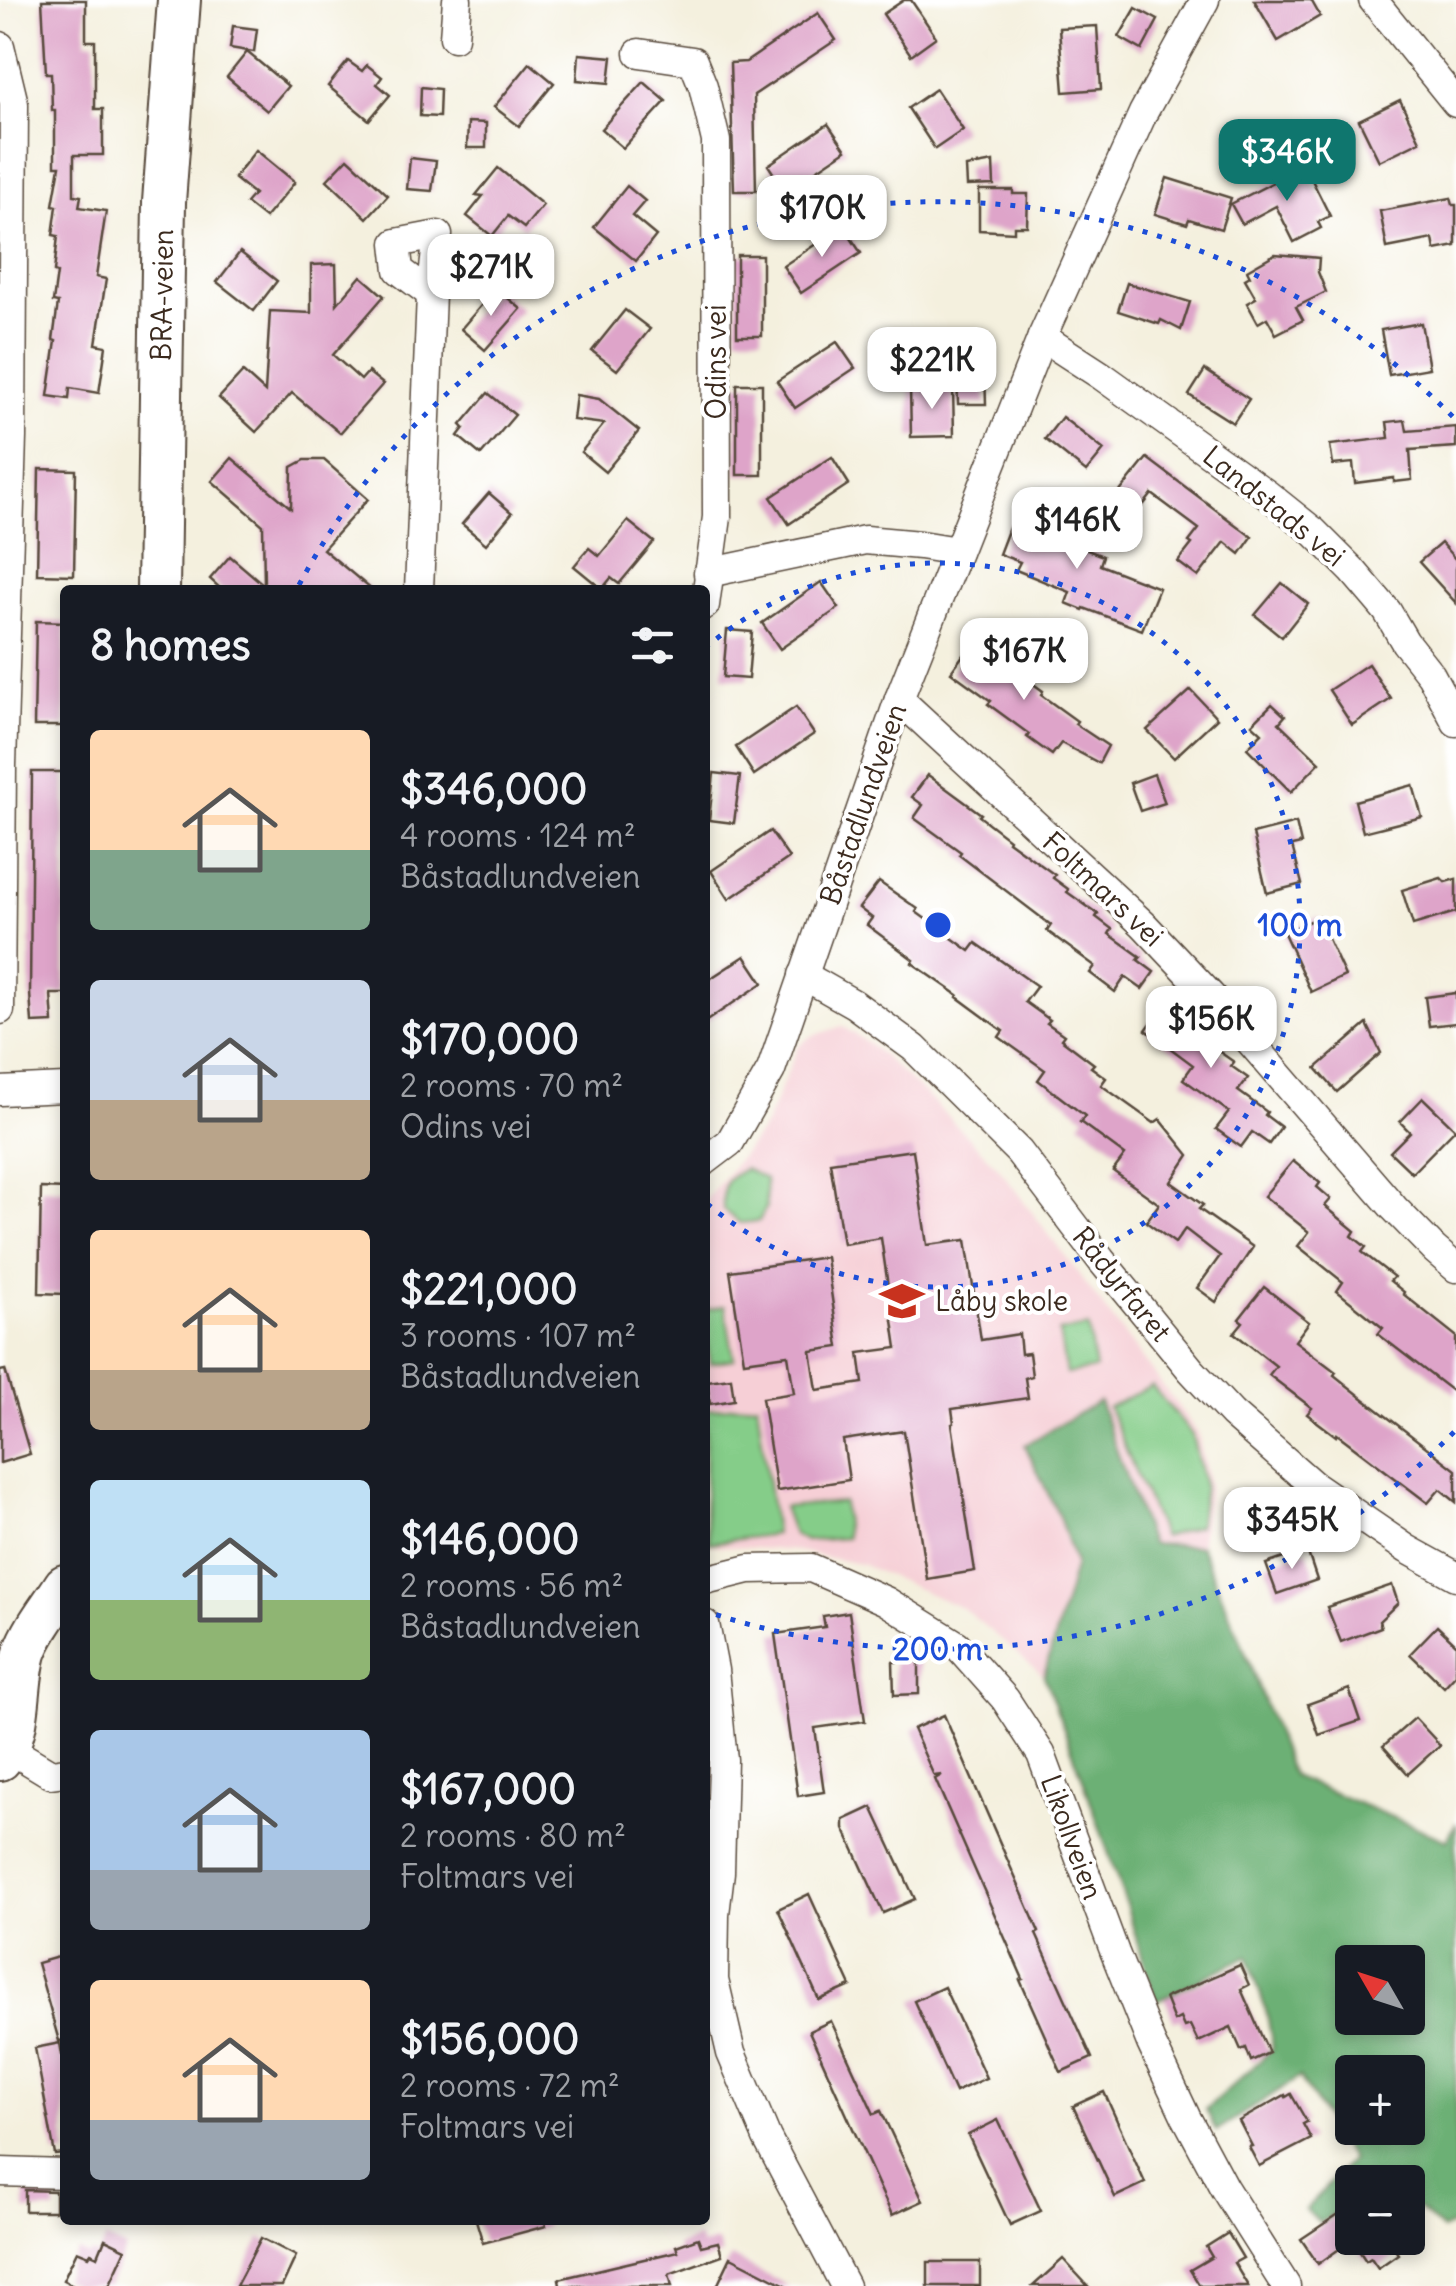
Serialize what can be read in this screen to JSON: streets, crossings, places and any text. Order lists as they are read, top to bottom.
{
  "streets": {
    "main road": ["BRA-veien"],
    "street": [
      "Odins vei",
      "Landstads vei",
      "Båstadlundveien",
      "Foltmars vei",
      "Rådyrfaret",
      "Likollveien"
    ]
  },
  "crossings": [
    ["Landstads vei", "Båstadlundveien"],
    ["Båstadlundveien", "Foltmars vei"],
    ["Båstadlundveien", "Rådyrfaret"]
  ],
  "places": {
    "school or university": ["Låby skole"]
  },
  "north": "top left",
  "page": {
    "price": [
      "$346K",
      "$170K",
      "$271K",
      "$221K",
      "$146K",
      "$167K",
      "$156K",
      "$345K"
    ],
    "heading": "8 homes",
    "list": [
      {
        "name": "$346,000",
        "note": "4 rooms · 124 m² · Båstadlundveien"
      },
      {
        "name": "$170,000",
        "note": "2 rooms · 70 m² · Odins vei"
      },
      {
        "name": "$221,000",
        "note": "3 rooms · 107 m² · Båstadlundveien"
      },
      {
        "name": "$146,000",
        "note": "2 rooms · 56 m² · Båstadlundveien"
      },
      {
        "name": "$167,000",
        "note": "2 rooms · 80 m² · Foltmars vei"
      },
      {
        "name": "$156,000",
        "note": "2 rooms · 72 m² · Foltmars vei"
      }
    ],
    "map_buttons": ["+", "−"]
  },
  "rings": ["100 m", "200 m"]
}
